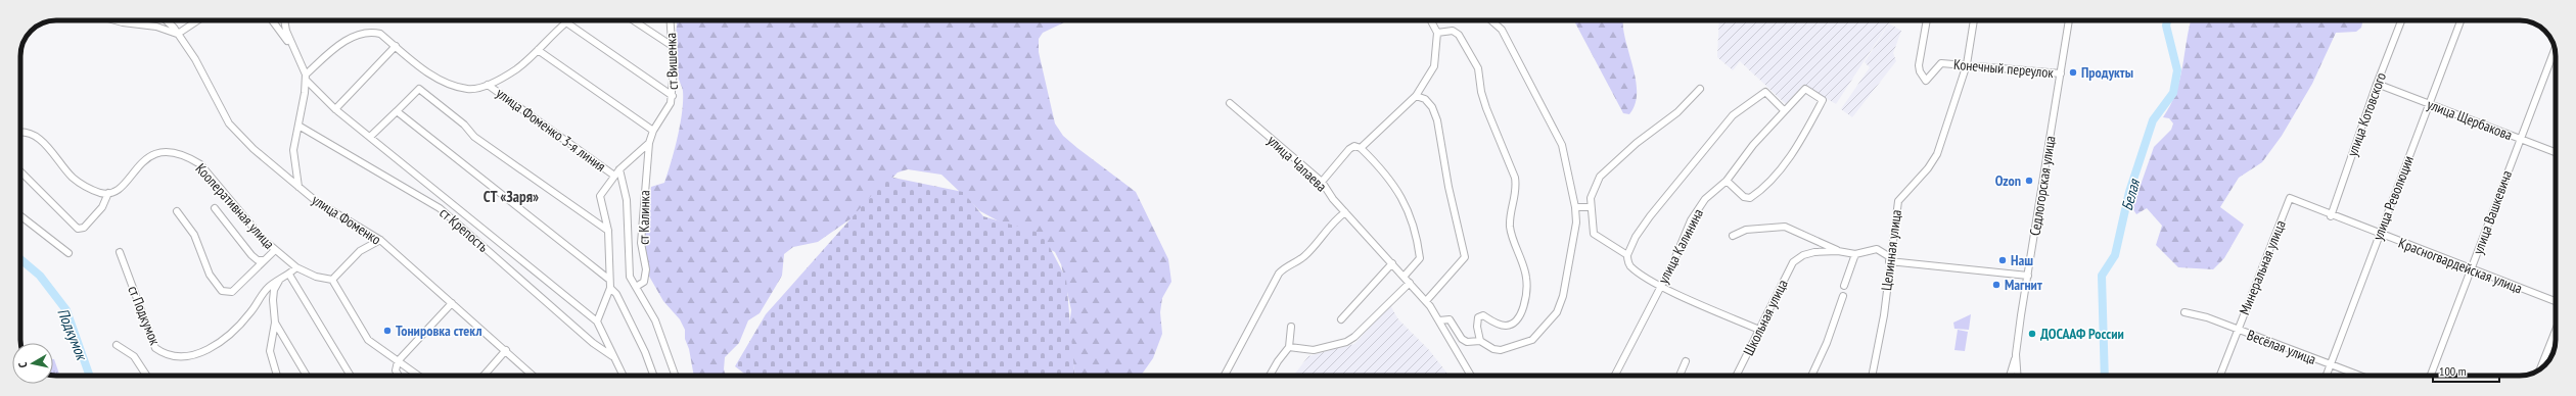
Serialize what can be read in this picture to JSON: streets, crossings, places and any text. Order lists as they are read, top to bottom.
{
  "streets": {
    "street": [
      "ст Вишенка",
      "Конечный переулок",
      "улица Котовского",
      "улица Щербакова",
      "улица Фоменко 3-я линия",
      "улица Чапаева",
      "Седлогорская улица",
      "улица Революции",
      "Кооперативная улица",
      "улица Вашкевича",
      "ст Калинка",
      "улица Фоменко",
      "ст Крепость",
      "улица Калинина",
      "Целинная улица",
      "Красногвардейская улица",
      "Минеральная улица",
      "ст Подкумок",
      "Школьная улица",
      "Весёлая улица"
    ]
  },
  "crossings": [
    ["ст Вишенка", "улица Фоменко 3-я линия"],
    ["ст Вишенка", "ст Калинка"],
    ["Конечный переулок", "Седлогорская улица"],
    ["Конечный переулок", "Целинная улица"],
    ["улица Котовского", "улица Щербакова"],
    ["улица Котовского", "Красногвардейская улица"],
    ["улица Щербакова", "улица Революции"],
    ["улица Щербакова", "улица Вашкевича"],
    ["улица Революции", "Красногвардейская улица"],
    ["улица Революции", "Весёлая улица"],
    ["Кооперативная улица", "ст Подкумок"],
    ["улица Вашкевича", "Красногвардейская улица"],
    ["Красногвардейская улица", "Минеральная улица"],
    ["Минеральная улица", "Весёлая улица"]
  ],
  "districts": ["СТ «Заря»"],
  "water": ["Белая", "Подкумок"],
  "places": [
    "Продукты",
    "Ozon",
    "Наш",
    "Магнит",
    "Тонировка стекл",
    "ДОСААФ России"
  ],
  "scale_bar": "100 m",
  "north": "left"
}
